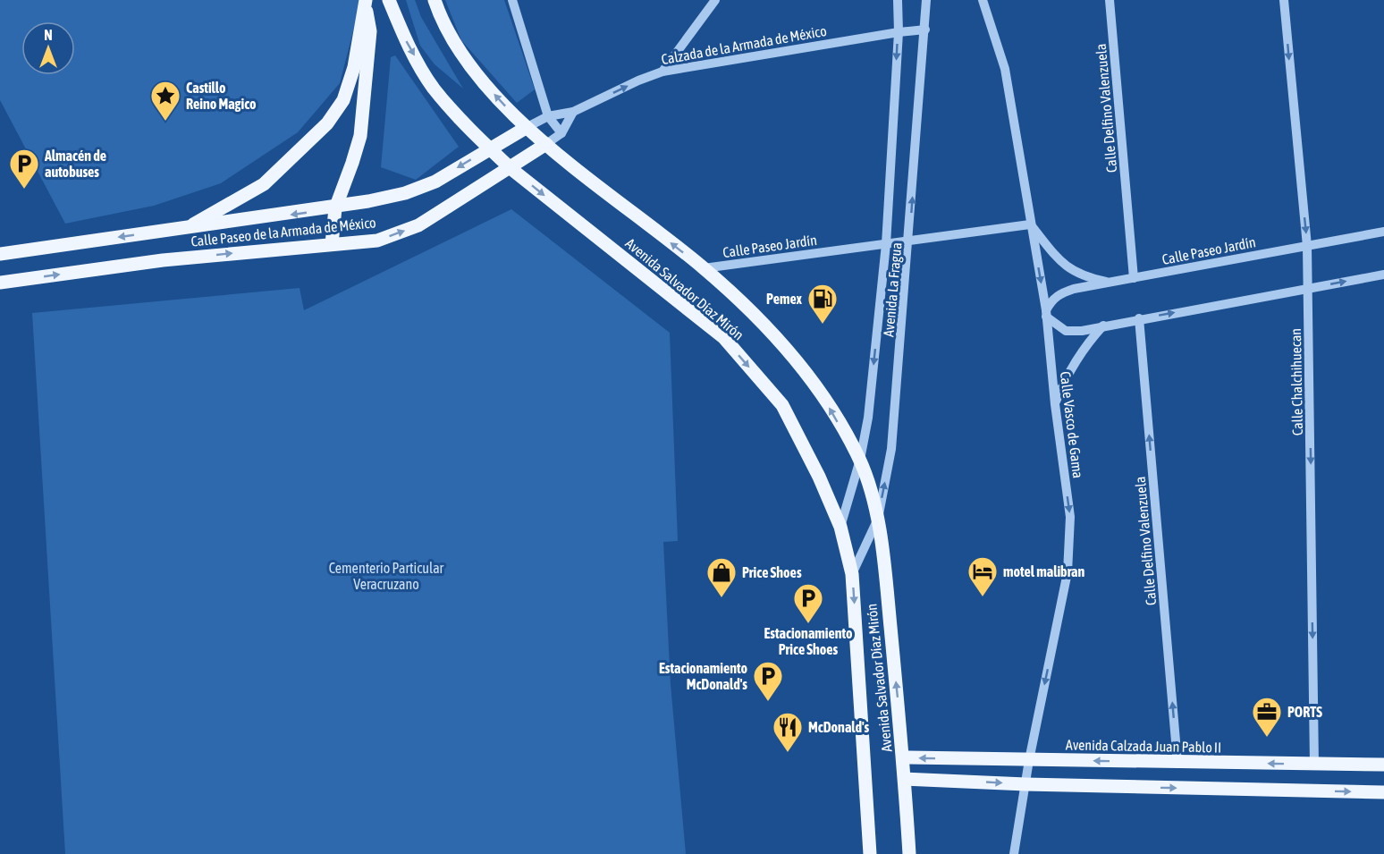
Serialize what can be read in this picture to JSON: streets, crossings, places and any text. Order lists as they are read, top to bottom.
{
  "streets": {
    "main road": ["Calle Paseo de la Armada de México", "Avenida Salvador Díaz Mirón", "Avenida Calzada Juan Pablo II"],
    "street": [
      "Calzada de la Armada de México",
      "Calle Delfino Valenzuela",
      "Calle Paseo Jardín",
      "Avenida La Fragua",
      "Calle Chalchihuecan",
      "Calle Vasco de Gama"
    ]
  },
  "crossings": [
    ["Calzada de la Armada de México", "Calle Paseo de la Armada de México"],
    ["Calzada de la Armada de México", "Avenida Salvador Díaz Mirón"],
    ["Calzada de la Armada de México", "Avenida La Fragua"],
    ["Calle Delfino Valenzuela", "Calle Paseo Jardín"],
    ["Calle Delfino Valenzuela", "Avenida Calzada Juan Pablo II"],
    ["Calle Paseo de la Armada de México", "Avenida Salvador Díaz Mirón"],
    ["Calle Paseo Jardín", "Avenida Salvador Díaz Mirón"],
    ["Calle Paseo Jardín", "Avenida La Fragua"],
    ["Calle Paseo Jardín", "Calle Chalchihuecan"],
    ["Calle Paseo Jardín", "Calle Vasco de Gama"],
    ["Avenida Salvador Díaz Mirón", "Avenida La Fragua"],
    ["Avenida Salvador Díaz Mirón", "Avenida Calzada Juan Pablo II"],
    ["Calle Chalchihuecan", "Avenida Calzada Juan Pablo II"],
    ["Calle Vasco de Gama", "Avenida Calzada Juan Pablo II"]
  ],
  "one_way": ["Calle Delfino Valenzuela", "Calle Chalchihuecan", "Calle Vasco de Gama"],
  "parks": ["Cementerio Particular Veracruzano"],
  "places": {
    "place": ["Castillo Reino Magico"],
    "parking": ["Almacén de autobuses", "Estacionamiento Price Shoes", "Estacionamiento McDonald's"],
    "fuel station": ["Pemex"],
    "hotel": ["motel malibran"],
    "shop": ["Price Shoes"],
    "office": ["PORTS"],
    "restaurant": ["McDonald's"]
  },
  "north": "top"
}
